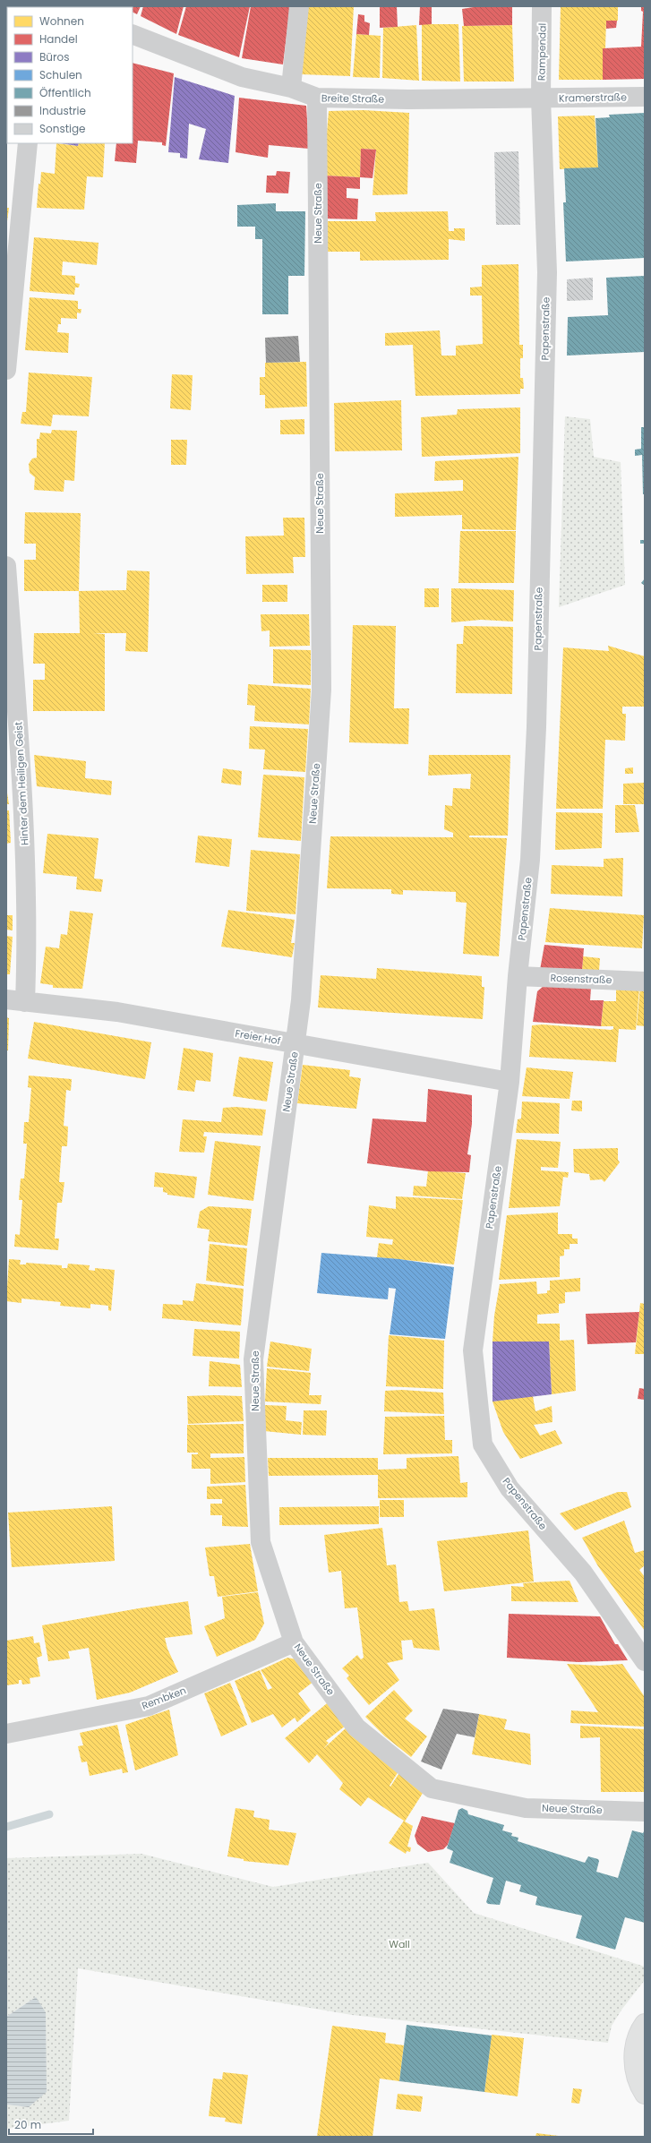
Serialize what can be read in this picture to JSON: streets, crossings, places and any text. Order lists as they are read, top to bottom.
{
  "streets": {
    "street": [
      "Rampendal",
      "Kramerstraße",
      "Breite Straße",
      "Neue Straße",
      "Papenstraße",
      "Hinter dem Heiligen Geist",
      "Rosenstraße",
      "Freier Hof",
      "Rembken"
    ]
  },
  "crossings": [
    ["Rampendal", "Kramerstraße"],
    ["Rampendal", "Breite Straße"],
    ["Rampendal", "Papenstraße"],
    ["Kramerstraße", "Breite Straße"],
    ["Kramerstraße", "Papenstraße"],
    ["Breite Straße", "Neue Straße"],
    ["Breite Straße", "Papenstraße"],
    ["Neue Straße", "Freier Hof"],
    ["Neue Straße", "Rembken"],
    ["Papenstraße", "Rosenstraße"],
    ["Papenstraße", "Freier Hof"],
    ["Hinter dem Heiligen Geist", "Freier Hof"]
  ],
  "parks": ["Wall"],
  "legend": [
    "Wohnen",
    "Handel",
    "Büros",
    "Schulen",
    "Öffentlich",
    "Industrie",
    "Sonstige"
  ],
  "scale_bar": "20 m"
}
